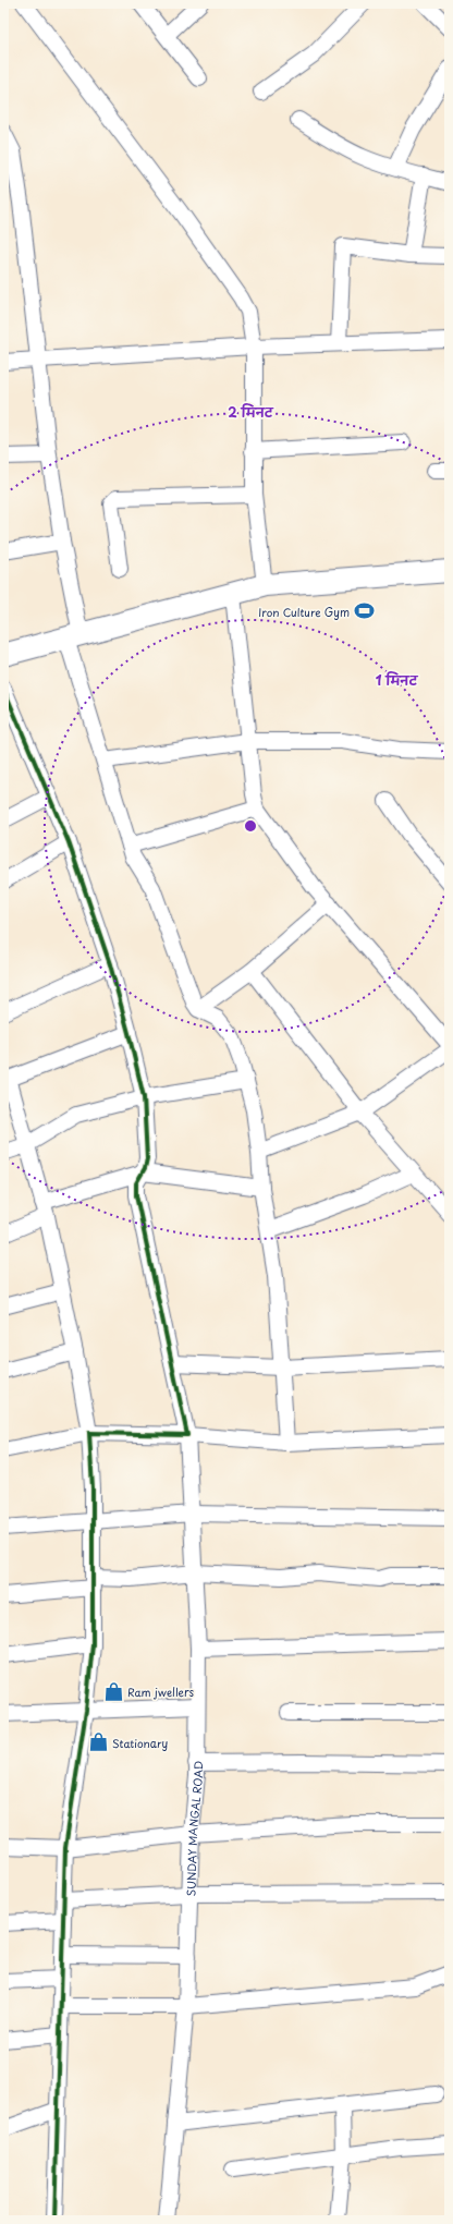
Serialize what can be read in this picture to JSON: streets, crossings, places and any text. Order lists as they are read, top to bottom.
{
  "streets": {
    "street": ["SUNDAY MANGAL ROAD"]
  },
  "places": {
    "sports": ["Iron Culture Gym"],
    "shop": ["Ram jwellers", "Stationary"]
  },
  "rings": ["2 मिनट", "1 मिनट"]
}
